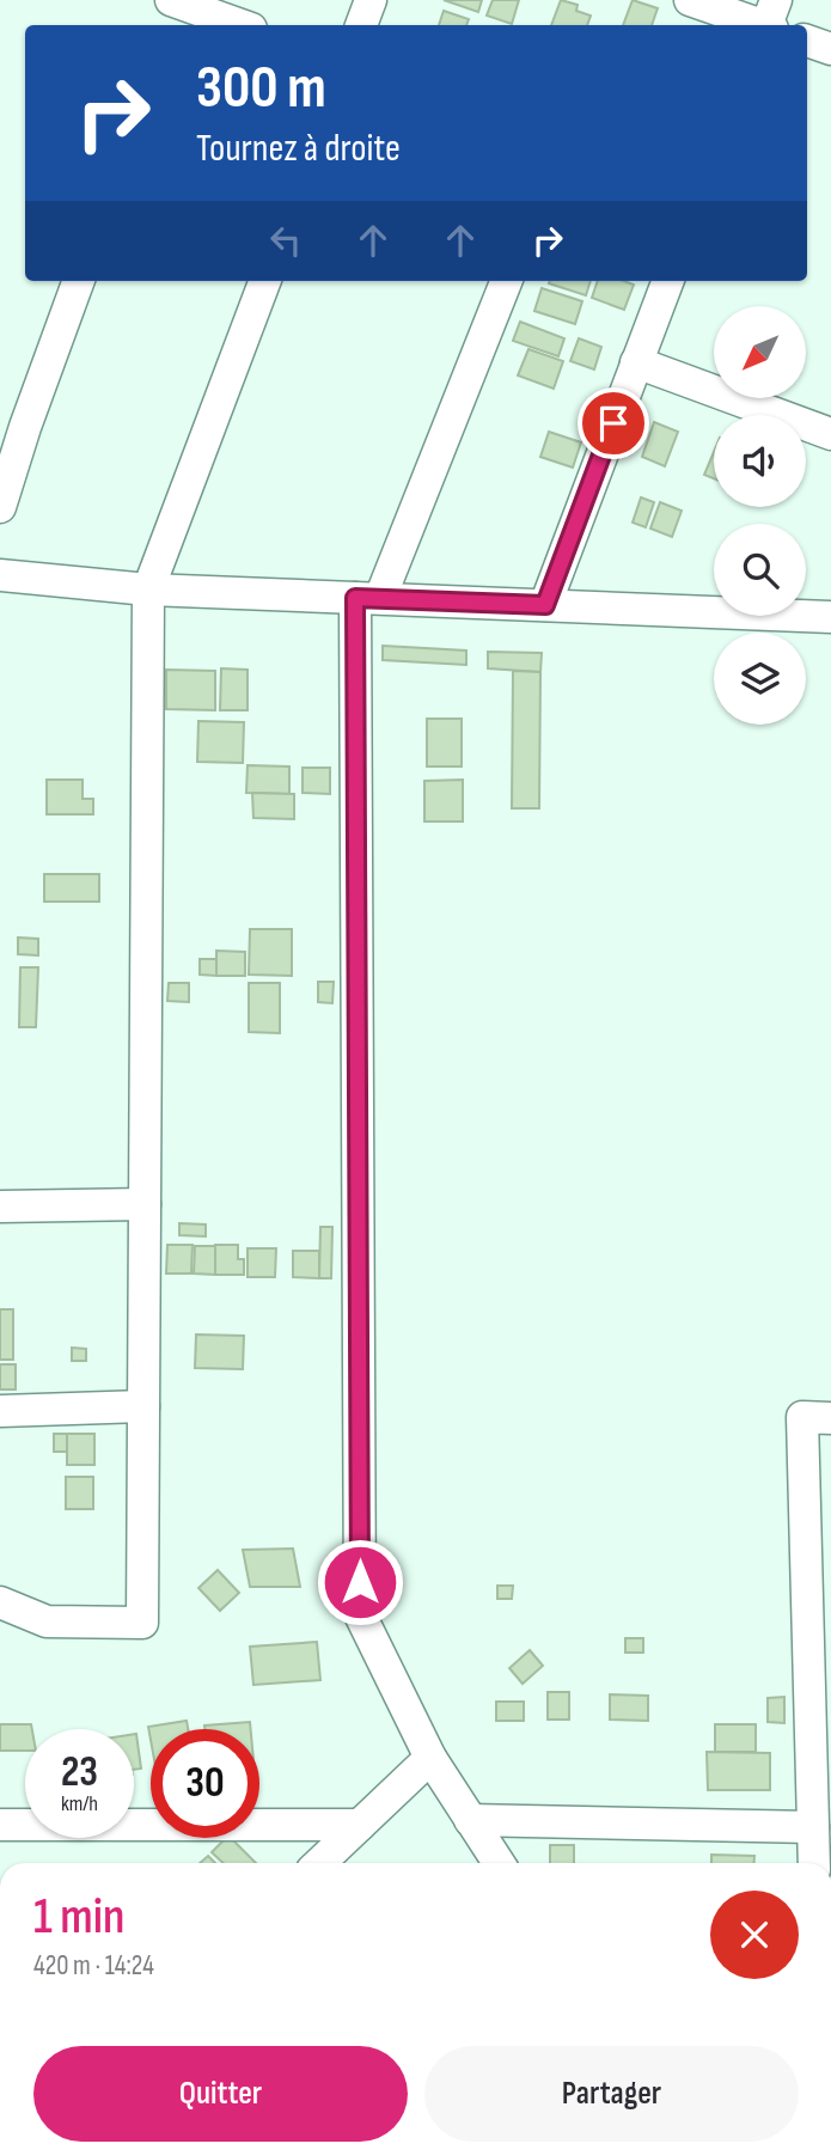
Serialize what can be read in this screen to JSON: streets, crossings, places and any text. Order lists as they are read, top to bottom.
{
  "north": "bottom left",
  "page": {
    "turn": ["300 m", "Tournez à droite"],
    "speed": "23 km/h",
    "limit": "30",
    "heading": ["1 min", "420 m · 14:24"],
    "buttons": ["Quitter", "Partager"]
  }
}
